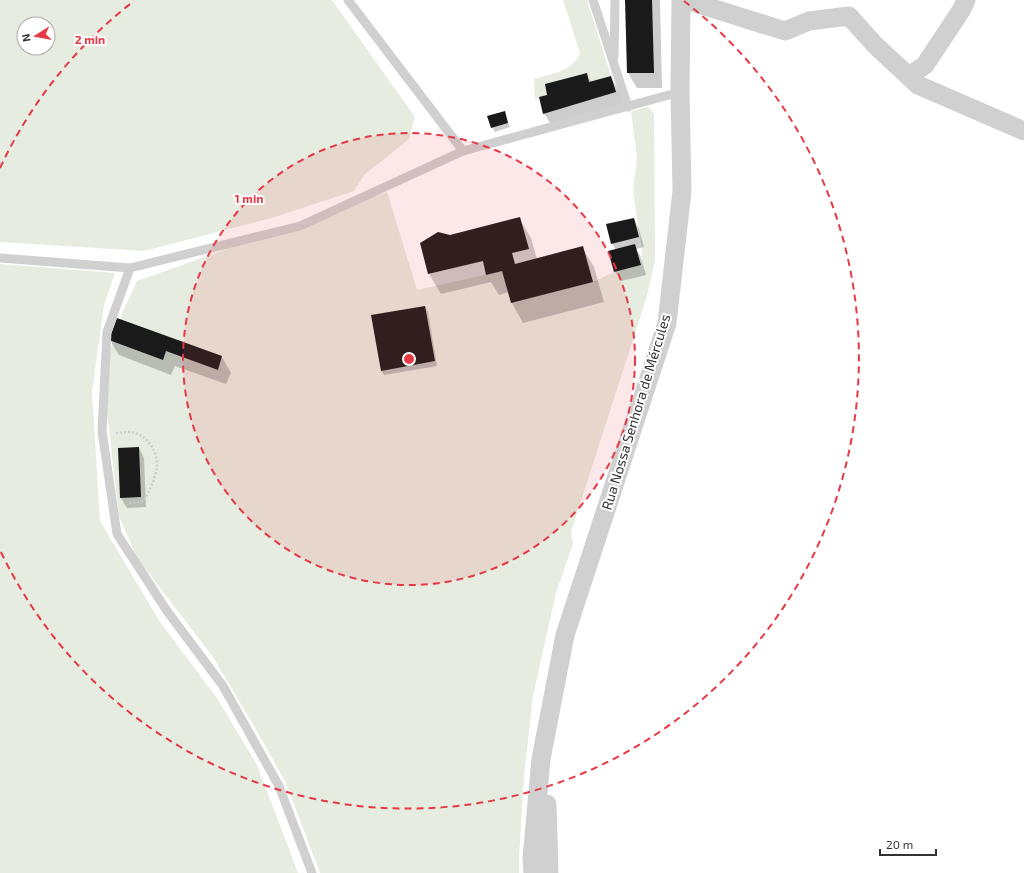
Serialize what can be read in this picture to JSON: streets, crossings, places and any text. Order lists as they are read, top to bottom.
{
  "streets": {
    "street": ["Rua Nossa Senhora de Mércules"]
  },
  "scale_bar": "20 m",
  "north": "left",
  "rings": ["2 min", "1 min"]
}
